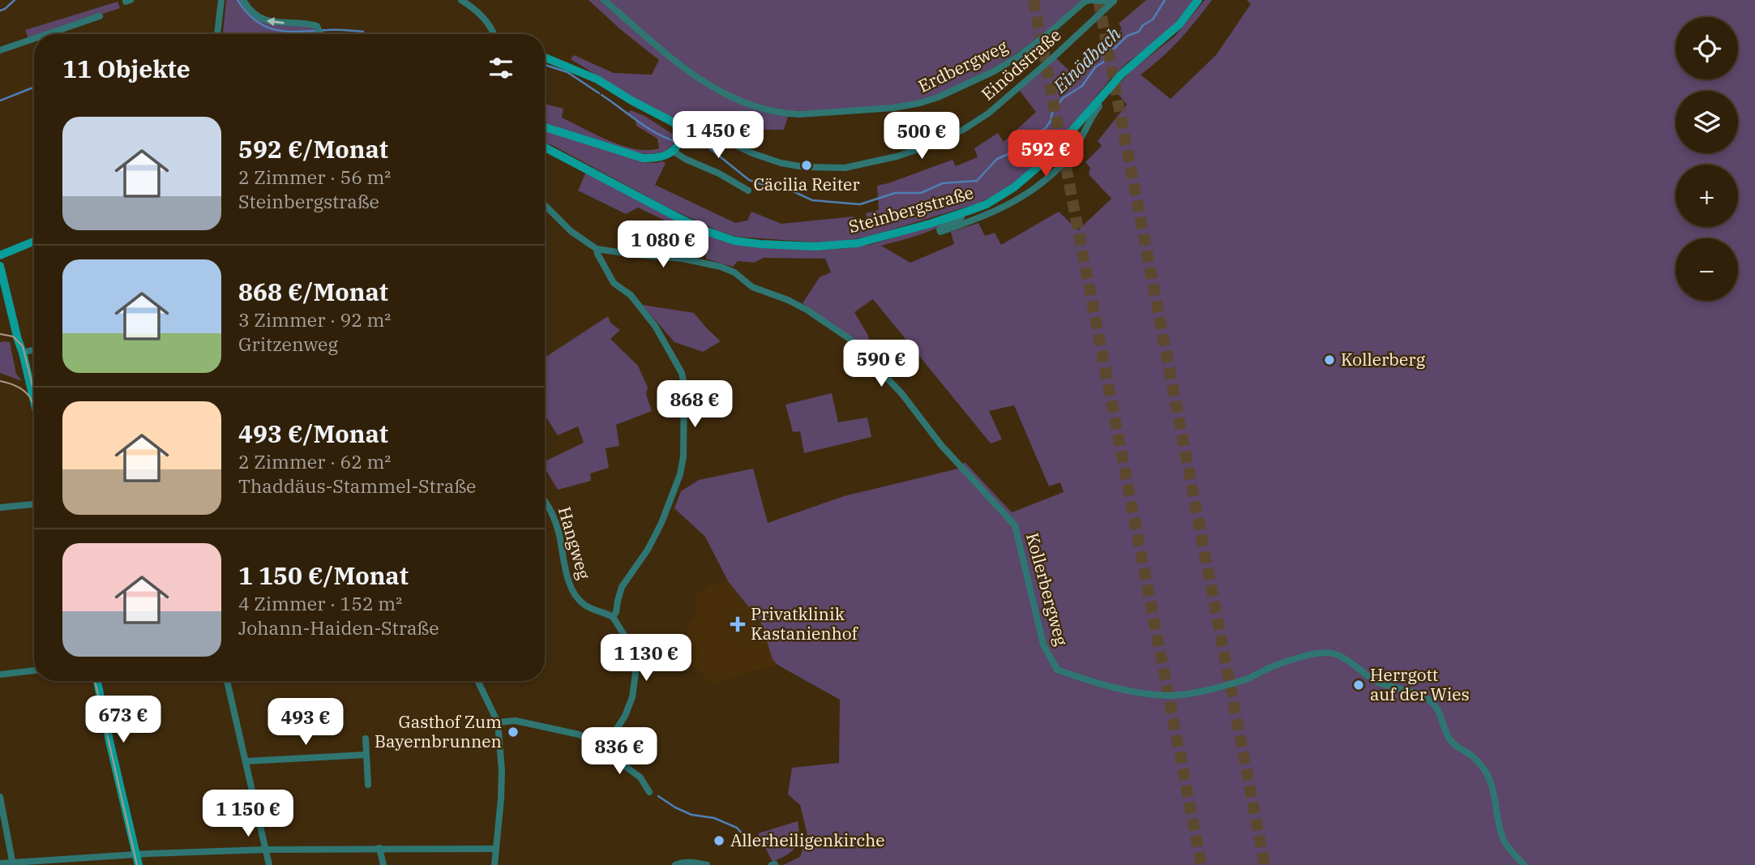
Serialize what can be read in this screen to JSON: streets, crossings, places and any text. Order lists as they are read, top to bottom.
{
  "streets": {
    "main road": ["Steinbergstraße"],
    "street": [
      "Einödstraße",
      "Erdbergweg",
      "Hangweg",
      "Kollerbergweg"
    ]
  },
  "crossings": [
    ["Einödstraße", "Erdbergweg"]
  ],
  "water": ["Einödbach"],
  "places": {
    "other": [
      "Cäcilia Reiter",
      "Kollerberg",
      "Herrgott auf der Wies",
      "Gasthof Zum Bayernbrunnen",
      "Allerheiligenkirche"
    ],
    "health": ["Privatklinik Kastanienhof"]
  },
  "page": {
    "map_buttons": ["+", "−"],
    "heading": "11 Objekte",
    "list": [
      {
        "name": "592 €/Monat",
        "note": "2 Zimmer · 56 m² · Steinbergstraße"
      },
      {
        "name": "868 €/Monat",
        "note": "3 Zimmer · 92 m² · Gritzenweg"
      },
      {
        "name": "493 €/Monat",
        "note": "2 Zimmer · 62 m² · Thaddäus-Stammel-Straße"
      },
      {
        "name": "1 150 €/Monat",
        "note": "4 Zimmer · 152 m² · Johann-Haiden-Straße"
      }
    ],
    "price": [
      "1 450 €",
      "500 €",
      "592 €",
      "1 080 €",
      "590 €",
      "868 €",
      "1 130 €",
      "673 €",
      "493 €",
      "836 €",
      "1 150 €"
    ]
  }
}
